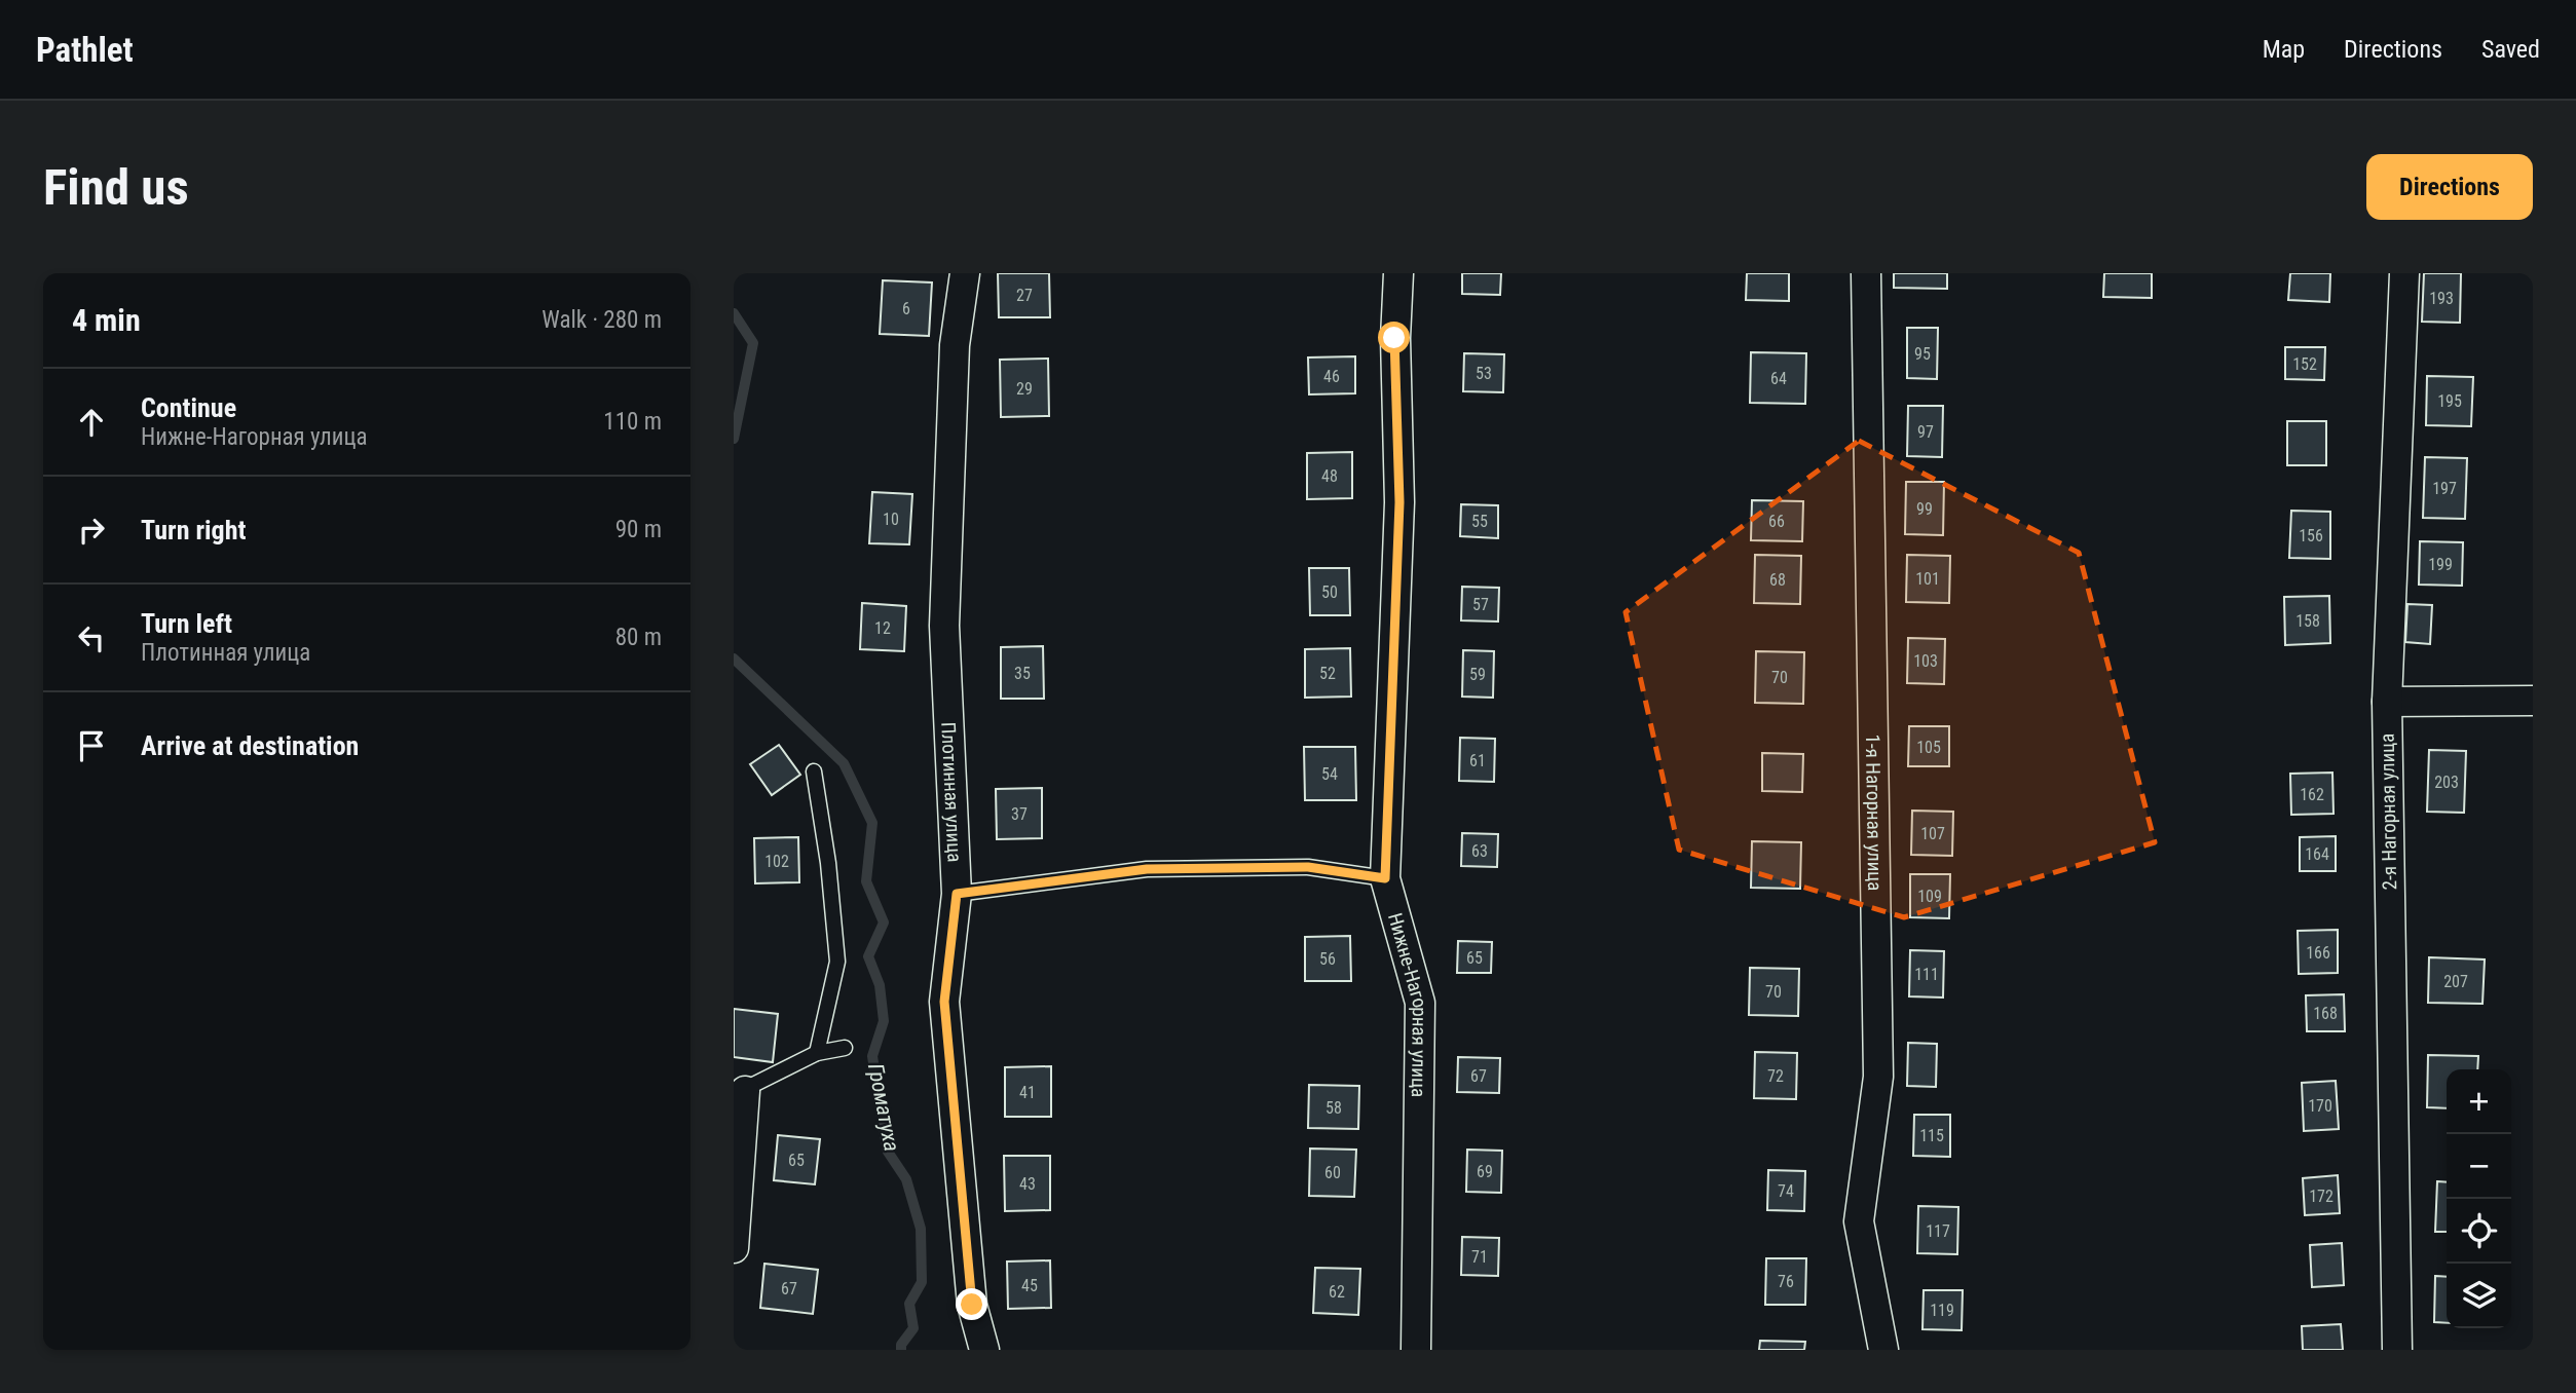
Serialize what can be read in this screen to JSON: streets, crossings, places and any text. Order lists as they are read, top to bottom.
{
  "streets": {
    "street": [
      "Плотинная улица",
      "2-я Нагорная улица",
      "1-я Нагорная улица",
      "Нижне-Нагорная улица"
    ]
  },
  "water": ["Громатуха"],
  "house_numbers": [
    "27",
    "193",
    "6",
    "95",
    "152",
    "53",
    "46",
    "64",
    "29",
    "195",
    "97",
    "48",
    "197",
    "99",
    "10",
    "55",
    "66",
    "156",
    "199",
    "101",
    "68",
    "50",
    "57",
    "158",
    "12",
    "103",
    "35",
    "52",
    "59",
    "70",
    "105",
    "61",
    "54",
    "203",
    "162",
    "37",
    "107",
    "63",
    "164",
    "102",
    "109",
    "166",
    "65",
    "56",
    "111",
    "207",
    "70",
    "168",
    "67",
    "72",
    "41",
    "170",
    "58",
    "115",
    "65",
    "69",
    "60",
    "43",
    "74",
    "172",
    "117",
    "71",
    "76",
    "45",
    "67",
    "62",
    "119"
  ],
  "page": {
    "header": "Pathlet",
    "nav": ["Map", "Directions", "Saved"],
    "buttons": "Directions",
    "title": "Find us",
    "heading": ["4 min", "Walk · 280 m"],
    "list": [
      ["Continue", "Нижне-Нагорная улица", "110 m"],
      ["Turn right", "90 m"],
      ["Turn left", "Плотинная улица", "80 m"],
      "Arrive at destination"
    ],
    "map_buttons": ["+", "−"]
  }
}
